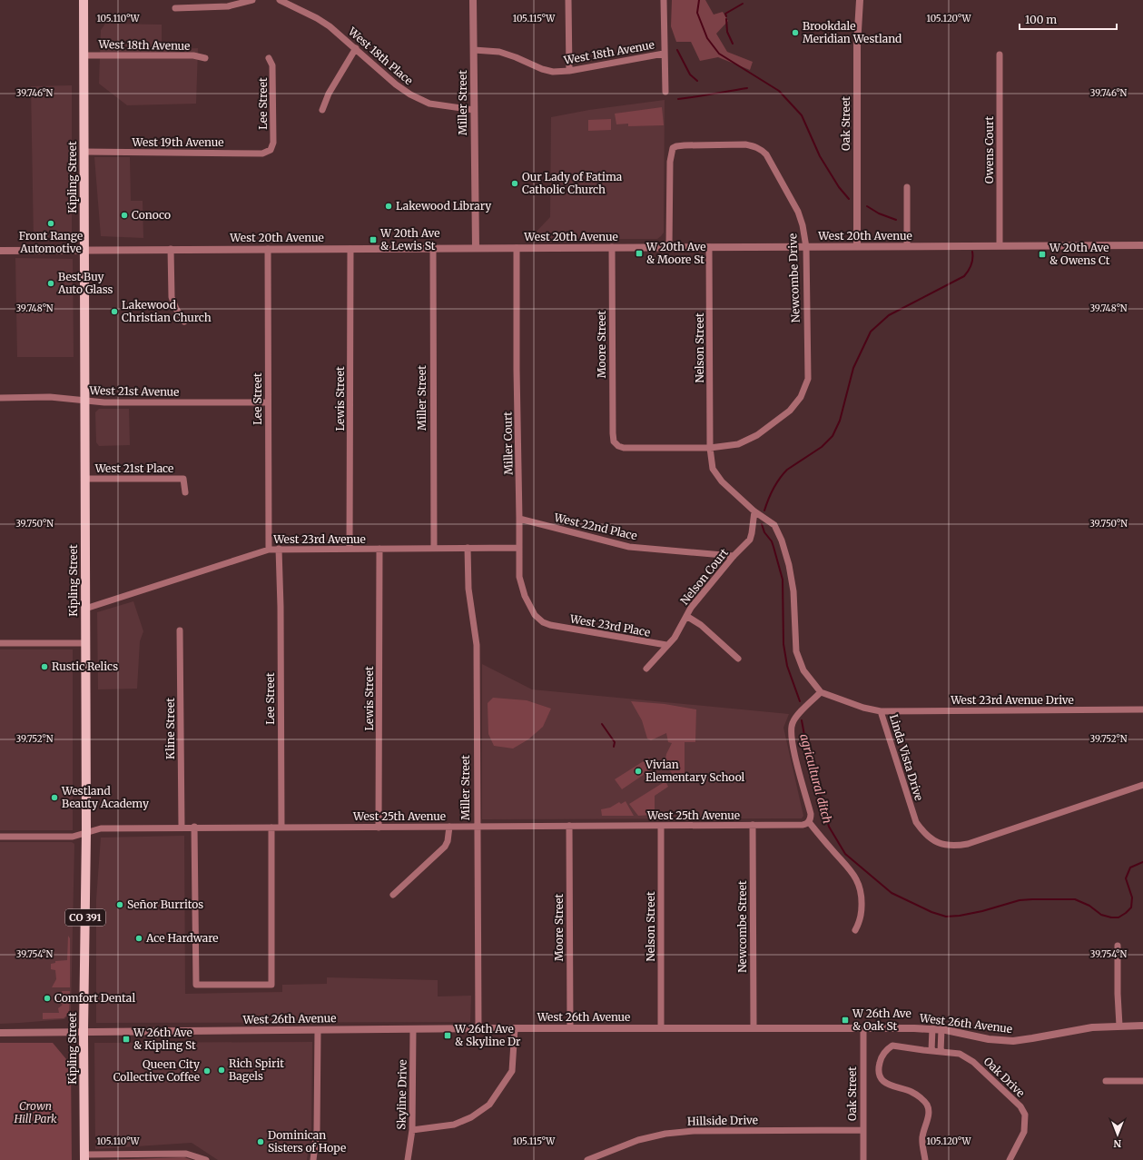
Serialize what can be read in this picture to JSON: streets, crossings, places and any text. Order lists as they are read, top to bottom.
{
  "streets": {
    "main road": ["Kipling Street", "CO 391"],
    "street": [
      "West 18th Avenue",
      "West 18th Place",
      "Miller Street",
      "Lee Street",
      "Oak Street",
      "West 19th Avenue",
      "Owens Court",
      "West 20th Avenue",
      "Newcombe Drive",
      "Moore Street",
      "Nelson Street",
      "West 21st Avenue",
      "Lewis Street",
      "Miller Court",
      "West 21st Place",
      "West 22nd Place",
      "West 23rd Avenue",
      "Nelson Court",
      "West 23rd Place",
      "West 23rd Avenue Drive",
      "Kline Street",
      "Linda Vista Drive",
      "West 25th Avenue",
      "Newcombe Street",
      "West 26th Avenue",
      "Oak Drive",
      "Skyline Drive",
      "Hillside Drive"
    ]
  },
  "crossings": [
    ["West 18th Avenue", "Miller Street"],
    ["West 18th Avenue", "Kipling Street"],
    ["West 18th Place", "Miller Street"],
    ["Miller Street", "West 20th Avenue"],
    ["Miller Street", "West 23rd Avenue"],
    ["Miller Street", "West 25th Avenue"],
    ["Miller Street", "West 26th Avenue"],
    ["Lee Street", "West 19th Avenue"],
    ["Lee Street", "West 20th Avenue"],
    ["Lee Street", "West 21st Avenue"],
    ["Lee Street", "West 23rd Avenue"],
    ["Lee Street", "West 25th Avenue"],
    ["Oak Street", "West 20th Avenue"],
    ["Oak Street", "West 26th Avenue"],
    ["Oak Street", "Hillside Drive"],
    ["West 19th Avenue", "Kipling Street"],
    ["Owens Court", "West 20th Avenue"],
    ["Kipling Street", "West 20th Avenue"],
    ["Kipling Street", "West 21st Avenue"],
    ["Kipling Street", "West 21st Place"],
    ["Kipling Street", "West 23rd Avenue"],
    ["Kipling Street", "West 25th Avenue"],
    ["Kipling Street", "West 26th Avenue"],
    ["West 20th Avenue", "Newcombe Drive"],
    ["West 20th Avenue", "Moore Street"],
    ["West 20th Avenue", "Nelson Street"],
    ["West 20th Avenue", "Lewis Street"],
    ["West 20th Avenue", "Miller Court"],
    ["Newcombe Drive", "Moore Street"],
    ["Newcombe Drive", "Nelson Street"],
    ["Moore Street", "West 25th Avenue"],
    ["Moore Street", "West 26th Avenue"],
    ["Nelson Street", "West 25th Avenue"],
    ["Nelson Street", "West 26th Avenue"],
    ["Lewis Street", "West 23rd Avenue"],
    ["Lewis Street", "West 25th Avenue"],
    ["Miller Court", "West 22nd Place"],
    ["Miller Court", "West 23rd Avenue"],
    ["Miller Court", "West 23rd Place"],
    ["West 22nd Place", "Nelson Court"],
    ["Nelson Court", "West 23rd Place"],
    ["West 23rd Avenue Drive", "Linda Vista Drive"],
    ["Kline Street", "West 25th Avenue"],
    ["West 25th Avenue", "Newcombe Street"],
    ["Newcombe Street", "West 26th Avenue"],
    ["West 26th Avenue", "Skyline Drive"]
  ],
  "water": ["agricultural ditch"],
  "parks": ["Crown Hill Park"],
  "places": {
    "other": [
      "Brookdale Meridian Westland",
      "Our Lady of Fatima Catholic Church",
      "Lakewood Library",
      "Conoco",
      "Front Range Automotive",
      "Best Buy Auto Glass",
      "Lakewood Christian Church",
      "Rustic Relics",
      "Vivian Elementary School",
      "Westland Beauty Academy",
      "Señor Burritos",
      "Ace Hardware",
      "Comfort Dental",
      "Rich Spirit Bagels",
      "Queen City Collective Coffee",
      "Dominican Sisters of Hope"
    ],
    "transit": [
      "W 20th Ave & Lewis St",
      "W 20th Ave & Moore St",
      "W 20th Ave & Owens Ct",
      "W 26th Ave & Oak St",
      "W 26th Ave & Skyline Dr",
      "W 26th Ave & Kipling St"
    ]
  },
  "scale_bar": "100 m",
  "north": "bottom",
  "coordinates": [
    "105.110°W",
    "105.115°W",
    "105.120°W",
    "39.746°N",
    "39.748°N",
    "39.750°N",
    "39.752°N",
    "39.754°N"
  ]
}
